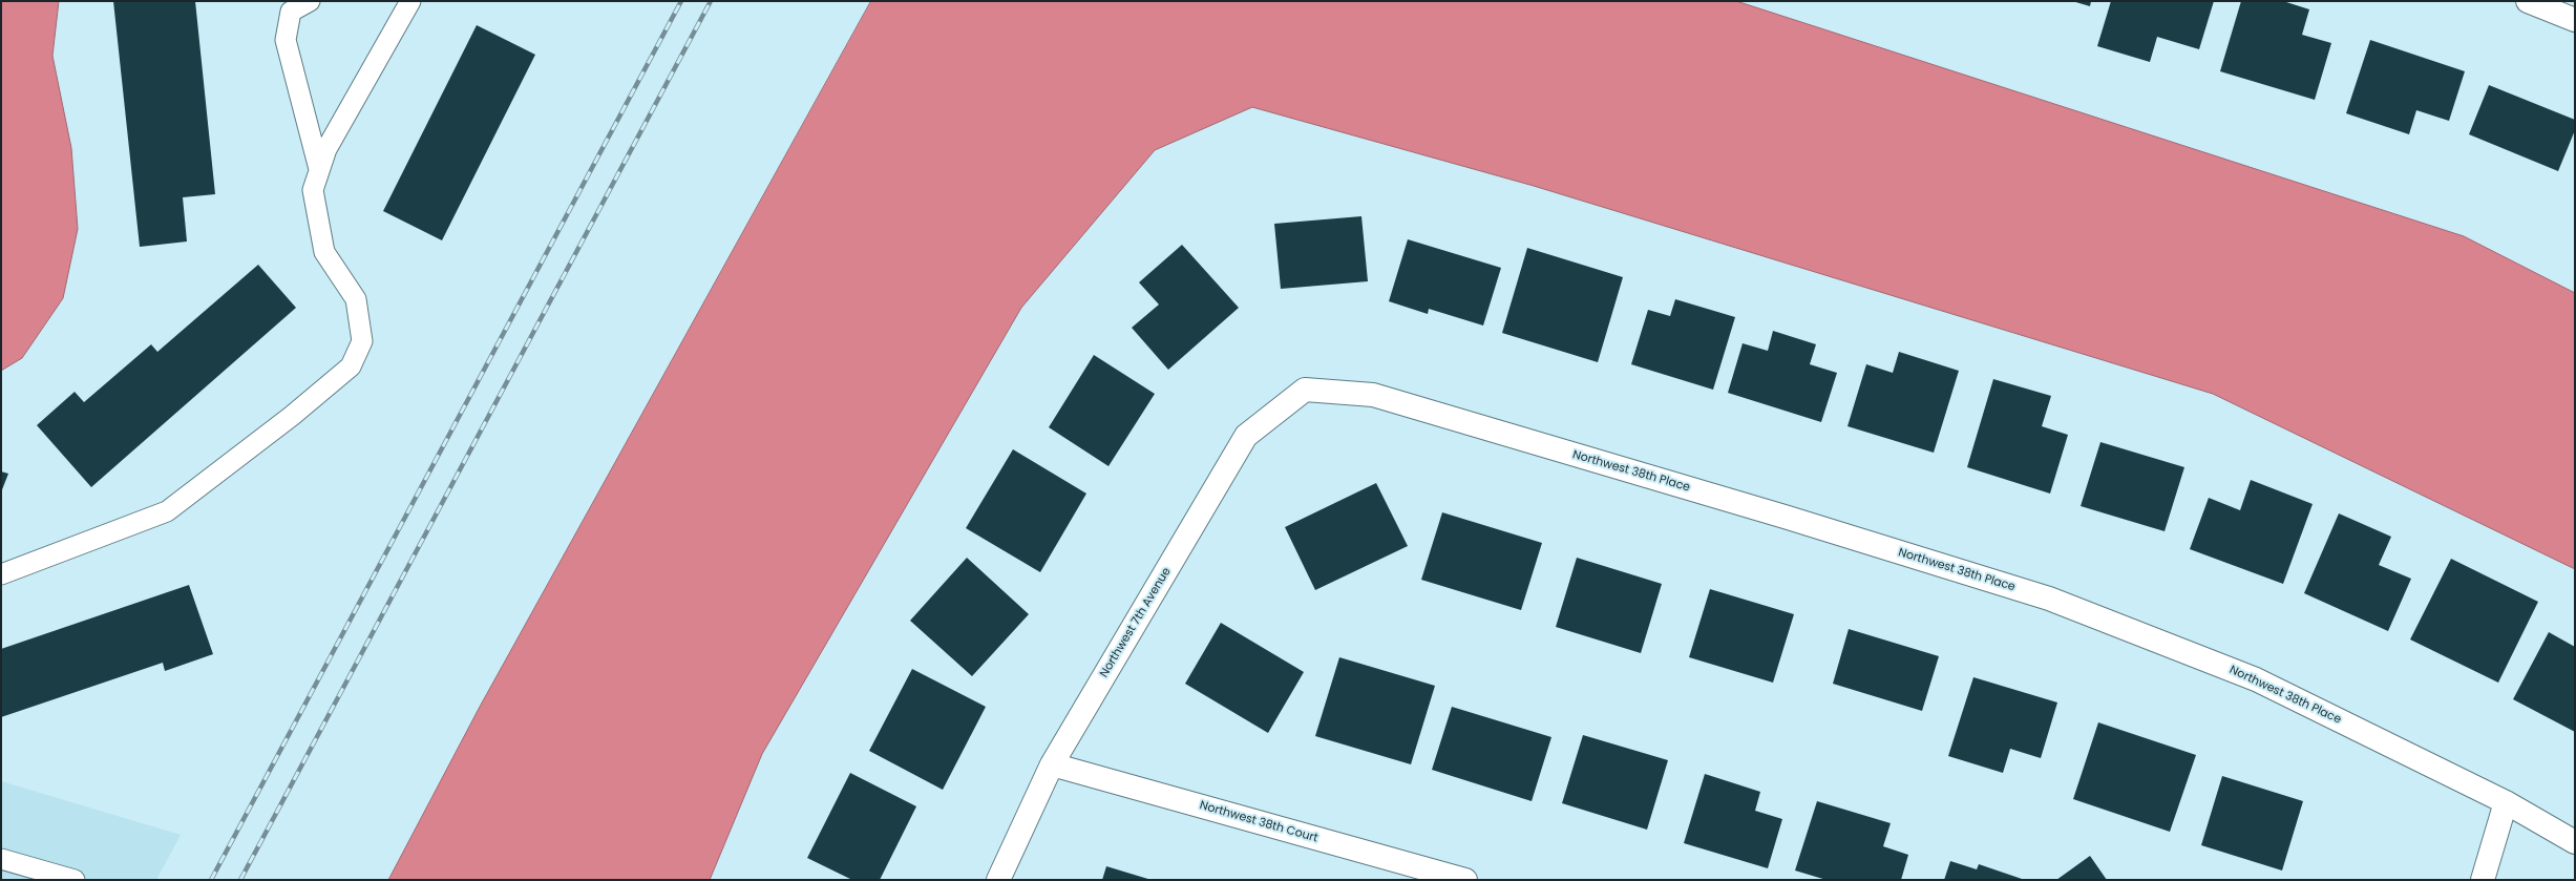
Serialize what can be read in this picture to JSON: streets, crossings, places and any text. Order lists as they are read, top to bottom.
{
  "streets": {
    "street": ["Northwest 38th Place", "Northwest 7th Avenue", "Northwest 38th Court"]
  },
  "crossings": [
    ["Northwest 38th Place", "Northwest 7th Avenue"],
    ["Northwest 7th Avenue", "Northwest 38th Court"]
  ]
}
